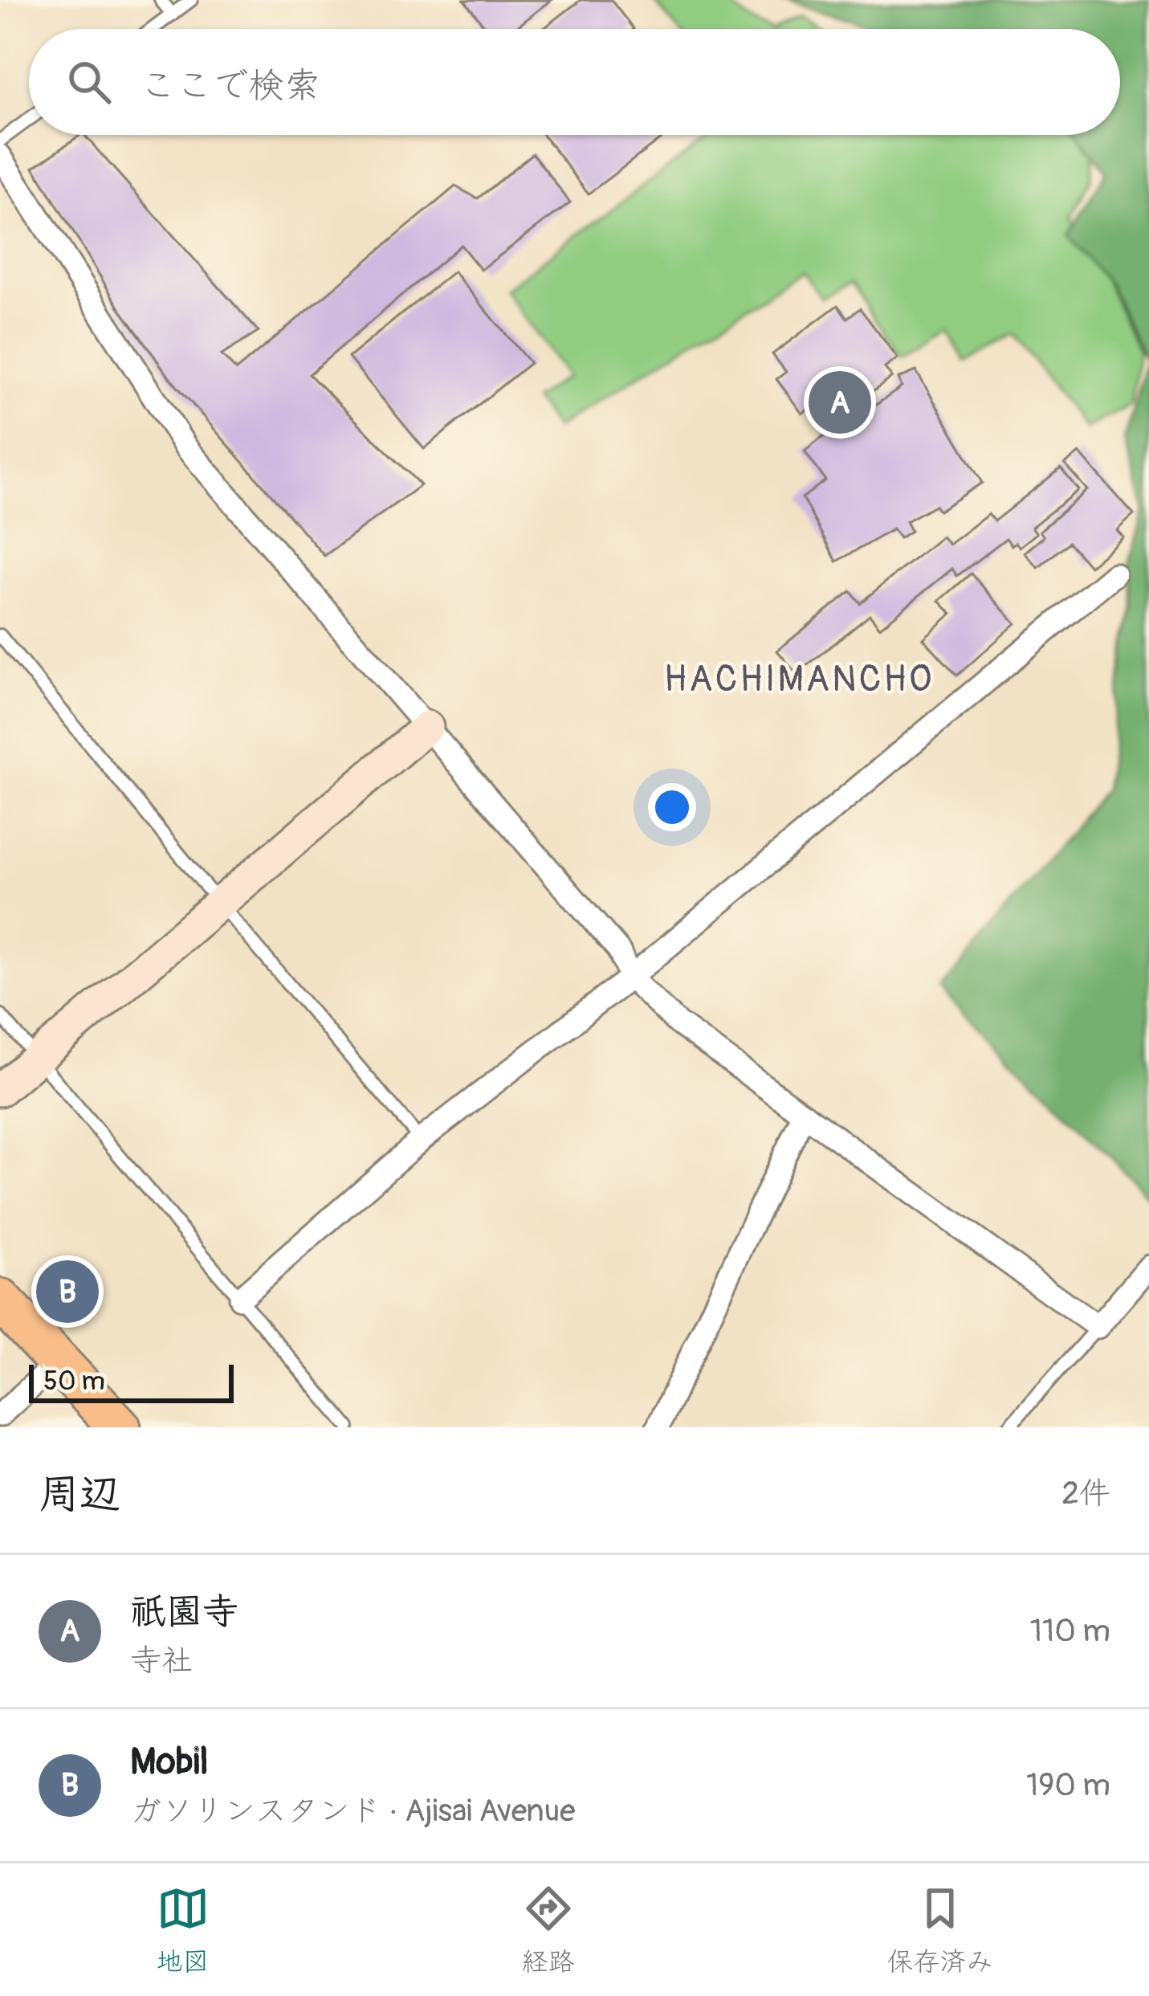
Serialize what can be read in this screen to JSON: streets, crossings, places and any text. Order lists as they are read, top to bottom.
{
  "districts": ["HACHIMANCHO"],
  "scale_bar": "50 m",
  "page": {
    "search": "ここで検索",
    "pins": ["A", "B"],
    "scale": "50 m",
    "heading": ["周辺", "2件"],
    "list": [
      {
        "mark": "A",
        "name": "祇園寺",
        "note": "寺社",
        "value": "110 m"
      },
      {
        "mark": "B",
        "name": "Mobil",
        "note": "ガソリンスタンド · Ajisai Avenue",
        "value": "190 m"
      }
    ],
    "nav": ["地図", "経路", "保存済み"]
  }
}
